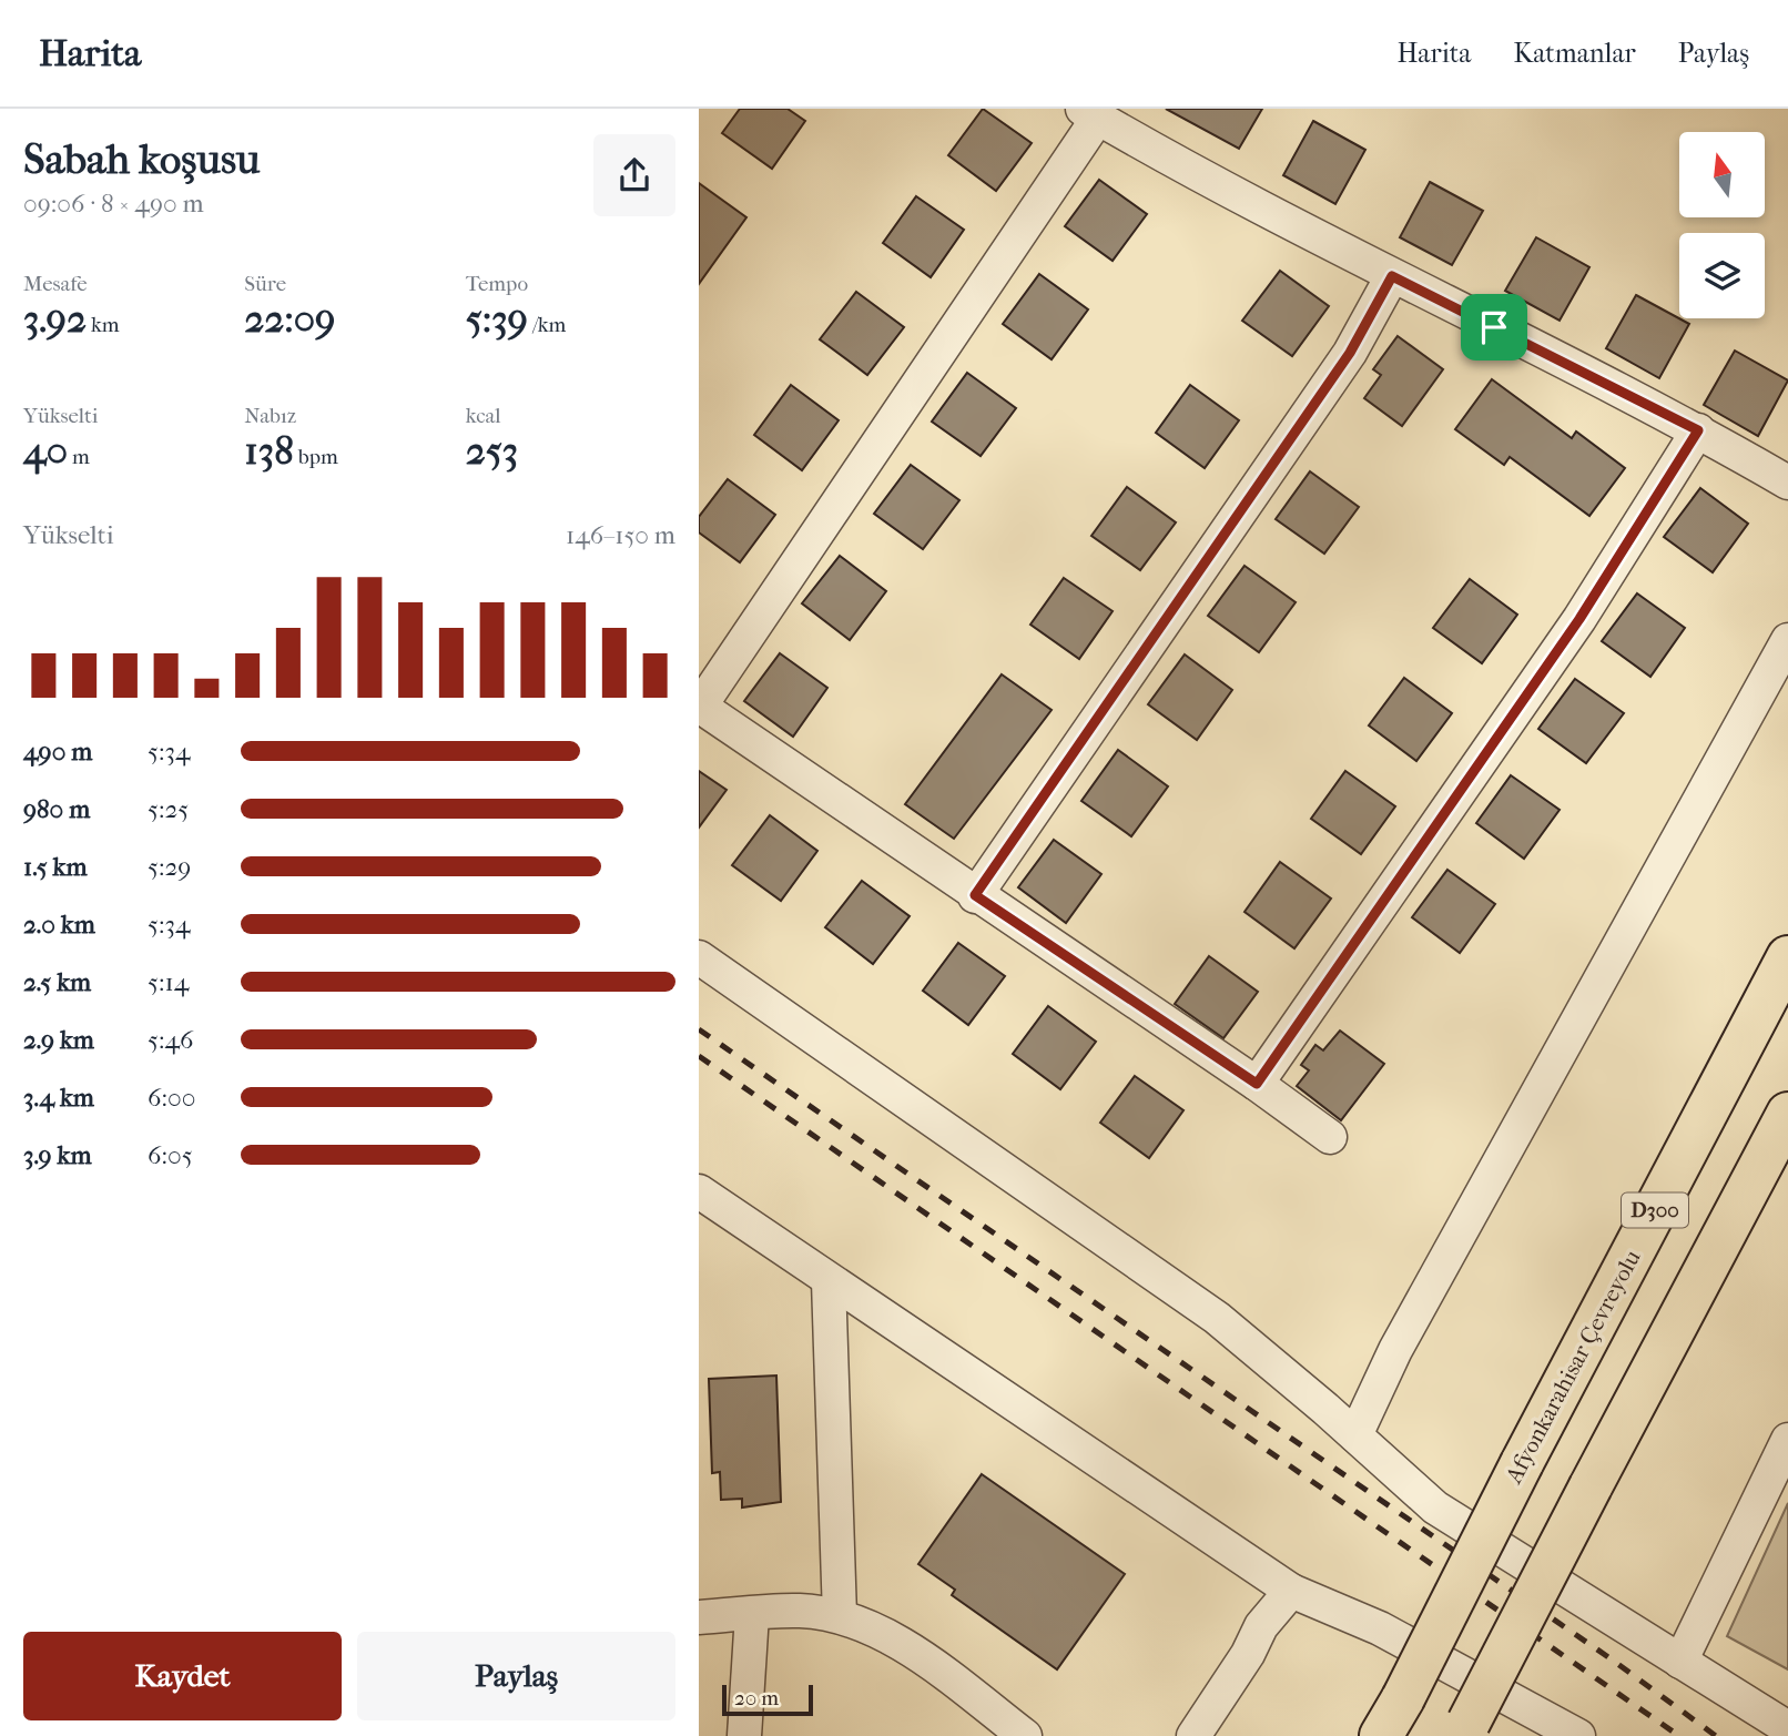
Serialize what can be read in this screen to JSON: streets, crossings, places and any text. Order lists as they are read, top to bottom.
{
  "streets": {
    "highway": ["D300", "Afyonkarahisar Çevreyolu"]
  },
  "scale_bar": "20 m",
  "north": "top",
  "page": {
    "header": "Harita",
    "nav": ["Harita", "Katmanlar", "Paylaş"],
    "heading": ["Sabah koşusu", "09:06 · 8 × 490 m"],
    "stats": [
      ["Mesafe", "3.92 km"],
      ["Süre", "22:09"],
      ["Tempo", "5:39 /km"],
      ["Yükselti", "40 m"],
      ["Nabız", "138 bpm"],
      ["kcal", "253"]
    ],
    "chart": ["Yükselti", "146–150 m"],
    "list": [
      {
        "name": "490 m",
        "note": "5:34"
      },
      {
        "name": "980 m",
        "note": "5:25"
      },
      {
        "name": "1.5 km",
        "note": "5:29"
      },
      {
        "name": "2.0 km",
        "note": "5:34"
      },
      {
        "name": "2.5 km",
        "note": "5:14"
      },
      {
        "name": "2.9 km",
        "note": "5:46"
      },
      {
        "name": "3.4 km",
        "note": "6:00"
      },
      {
        "name": "3.9 km",
        "note": "6:05"
      }
    ],
    "buttons": ["Kaydet", "Paylaş"],
    "scale": "20 m"
  }
}
